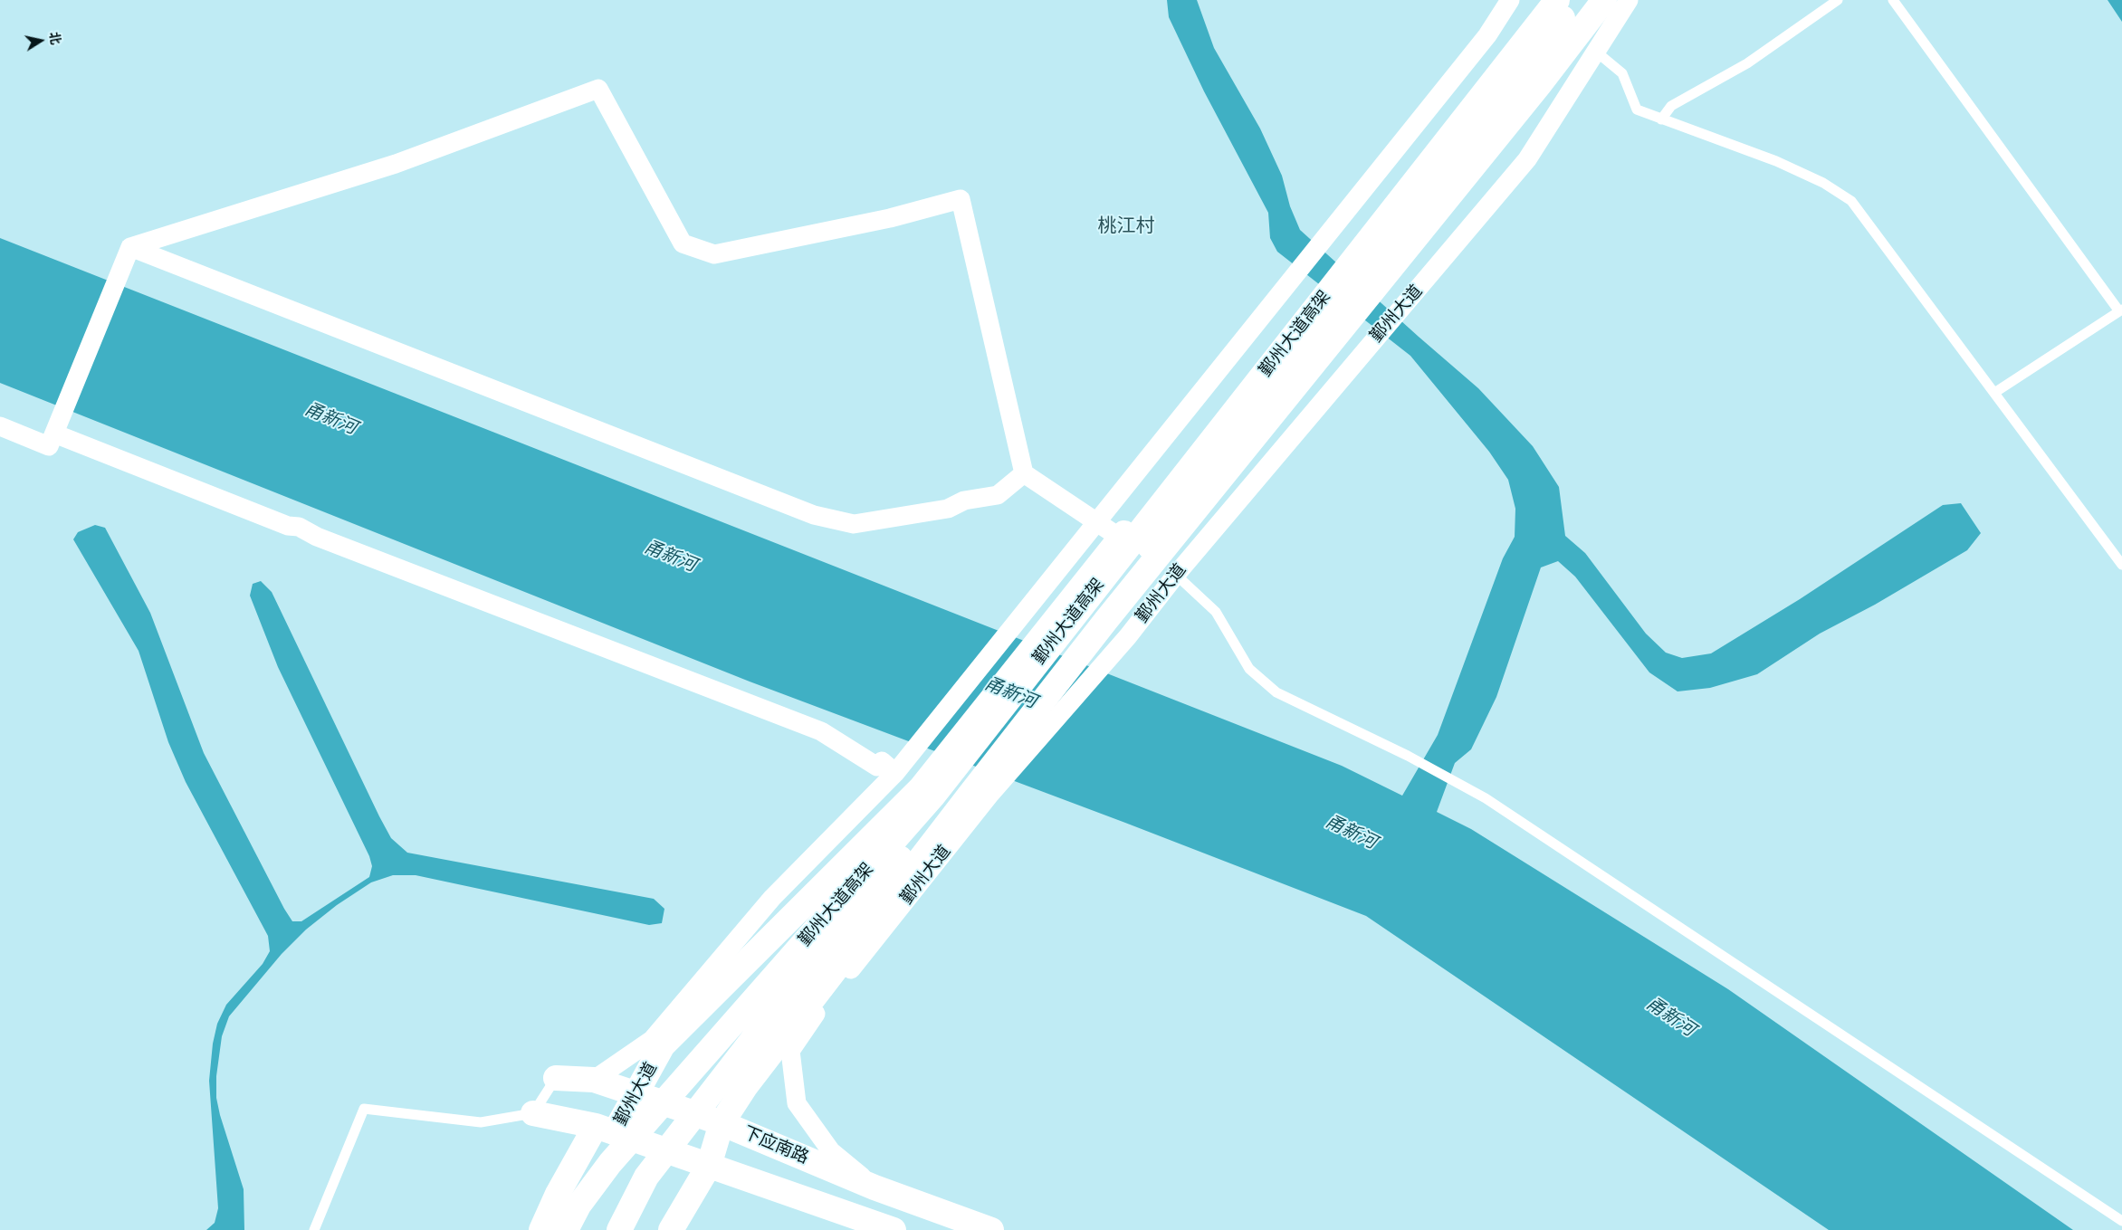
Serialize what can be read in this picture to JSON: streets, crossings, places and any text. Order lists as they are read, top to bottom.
{
  "streets": {
    "main road": ["鄞州大道", "鄞州大道高架", "下应南路"]
  },
  "crossings": [
    ["鄞州大道", "下应南路"]
  ],
  "districts": ["桃江村"],
  "water": ["甬新河"],
  "north": "right"
}
